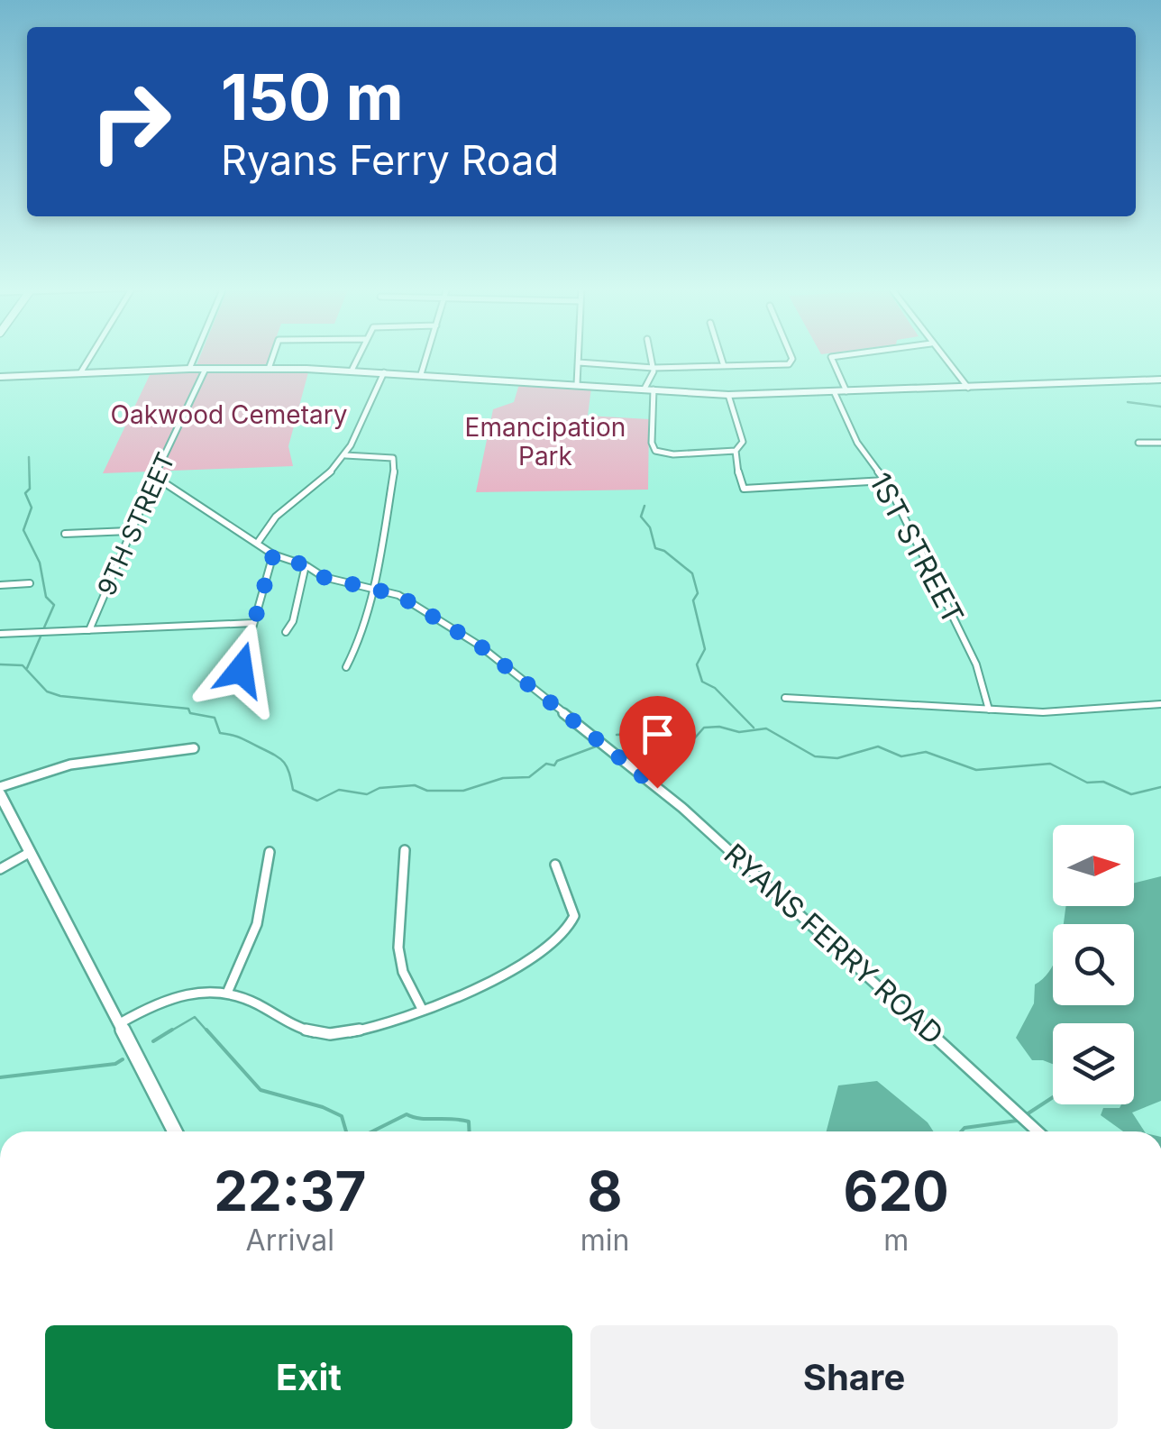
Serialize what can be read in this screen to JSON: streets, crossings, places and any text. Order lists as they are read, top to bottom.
{
  "streets": {
    "street": ["9TH STREET", "1ST STREET", "RYANS FERRY ROAD"]
  },
  "crossings": [
    ["9TH STREET", "RYANS FERRY ROAD"]
  ],
  "parks": ["Oakwood Cemetary", "Emancipation Park"],
  "north": "right",
  "page": {
    "turn": ["150 m", "Ryans Ferry Road"],
    "eta": [
      "22:37",
      "Arrival",
      "8",
      "min",
      "620",
      "m"
    ],
    "buttons": ["Exit", "Share"]
  }
}
